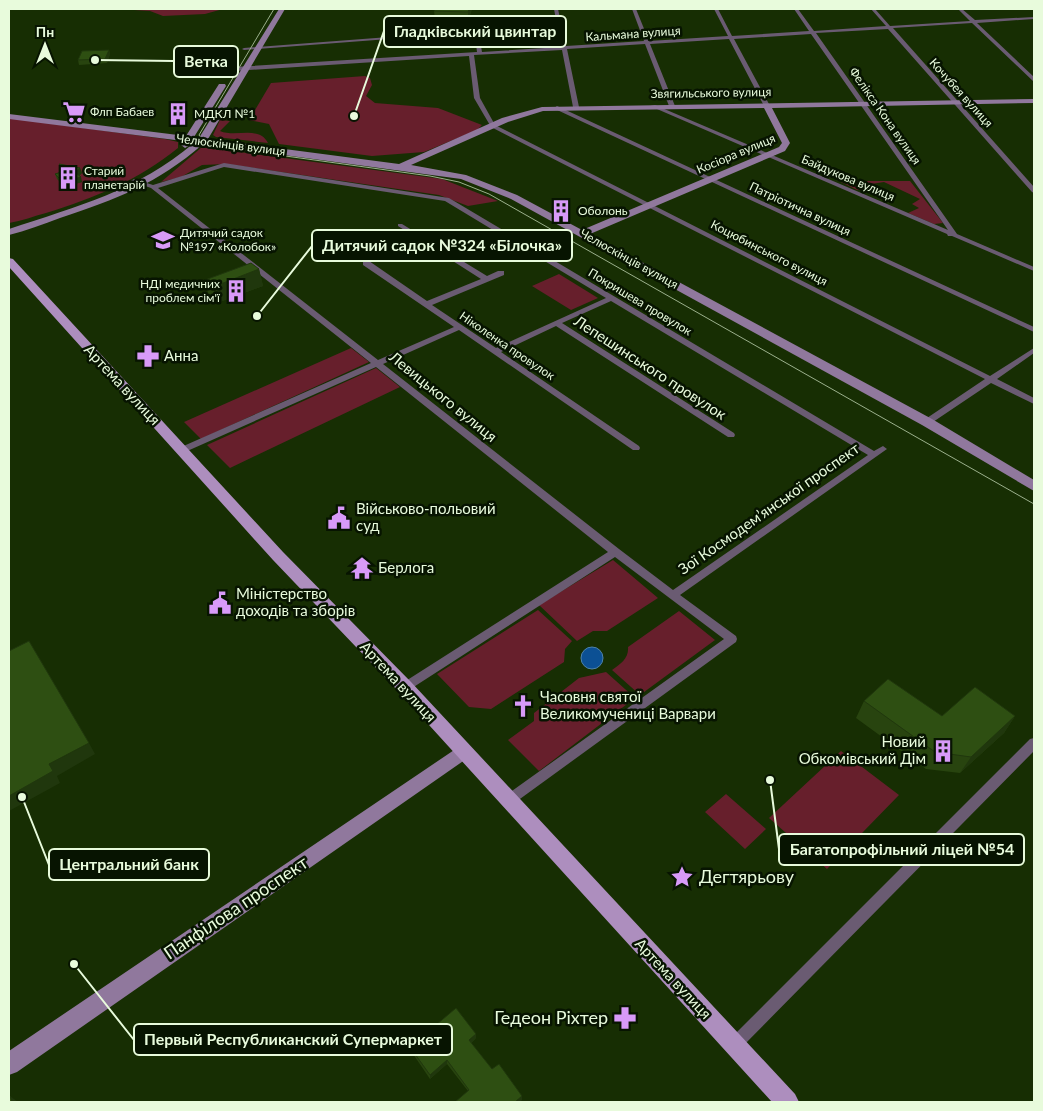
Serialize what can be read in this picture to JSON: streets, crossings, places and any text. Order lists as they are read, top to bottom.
{
  "streets": {
    "main road": [
      "Звягильського вулиця",
      "Челюскінців вулиця",
      "Косіора вулиця",
      "Артема вулиця",
      "Панфілова проспект"
    ],
    "street": [
      "Кальмана вулиця",
      "Кочубея вулиця",
      "Фелікса Кона вулиця",
      "Байдукова вулиця",
      "Патріотична вулиця",
      "Коцюбинського вулиця",
      "Покришева провулок",
      "Ніколенка провулок",
      "Лепешинського провулок",
      "Левицького вулиця",
      "Зої Космодем’янської проспект"
    ]
  },
  "crossings": [
    ["Кальмана вулиця", "Кочубея вулиця"],
    ["Кальмана вулиця", "Фелікса Кона вулиця"],
    ["Кальмана вулиця", "Косіора вулиця"],
    ["Звягильського вулиця", "Кочубея вулиця"],
    ["Звягильського вулиця", "Фелікса Кона вулиця"],
    ["Звягильського вулиця", "Челюскінців вулиця"],
    ["Звягильського вулиця", "Косіора вулиця"],
    ["Звягильського вулиця", "Байдукова вулиця"],
    ["Звягильського вулиця", "Патріотична вулиця"],
    ["Звягильського вулиця", "Коцюбинського вулиця"],
    ["Фелікса Кона вулиця", "Байдукова вулиця"],
    ["Челюскінців вулиця", "Косіора вулиця"],
    ["Косіора вулиця", "Байдукова вулиця"],
    ["Косіора вулиця", "Патріотична вулиця"],
    ["Косіора вулиця", "Коцюбинського вулиця"],
    ["Покришева провулок", "Левицького вулиця"],
    ["Покришева провулок", "Зої Космодем’янської проспект"],
    ["Артема вулиця", "Левицького вулиця"],
    ["Артема вулиця", "Панфілова проспект"],
    ["Левицького вулиця", "Зої Космодем’янської проспект"]
  ],
  "places": {
    "other": [
      "Ветка",
      "Гладківський цвинтар",
      "Дитячий садок №324 «Білочка»",
      "Багатопрофільний ліцей №54",
      "Центральний банк",
      "Первый Республиканский Супермаркет"
    ],
    "supermarket": ["Флп Бабаев"],
    "building": [
      "МДКЛ №1",
      "Старий планетарій",
      "Оболонь",
      "НДІ медичних проблем сім'ї",
      "Новий Обкомівський Дім"
    ],
    "school or university": ["Дитячий садок №197 «Колобок»"],
    "pharmacy": ["Анна", "Гедеон Ріхтер"],
    "public building": ["Військово-польовий суд", "Міністерство доходів та зборів"],
    "temple": ["Берлога"],
    "church": ["Часовня святої Великомучениці Варвари"],
    "place": ["Дегтярьову"]
  },
  "north": "top"
}
